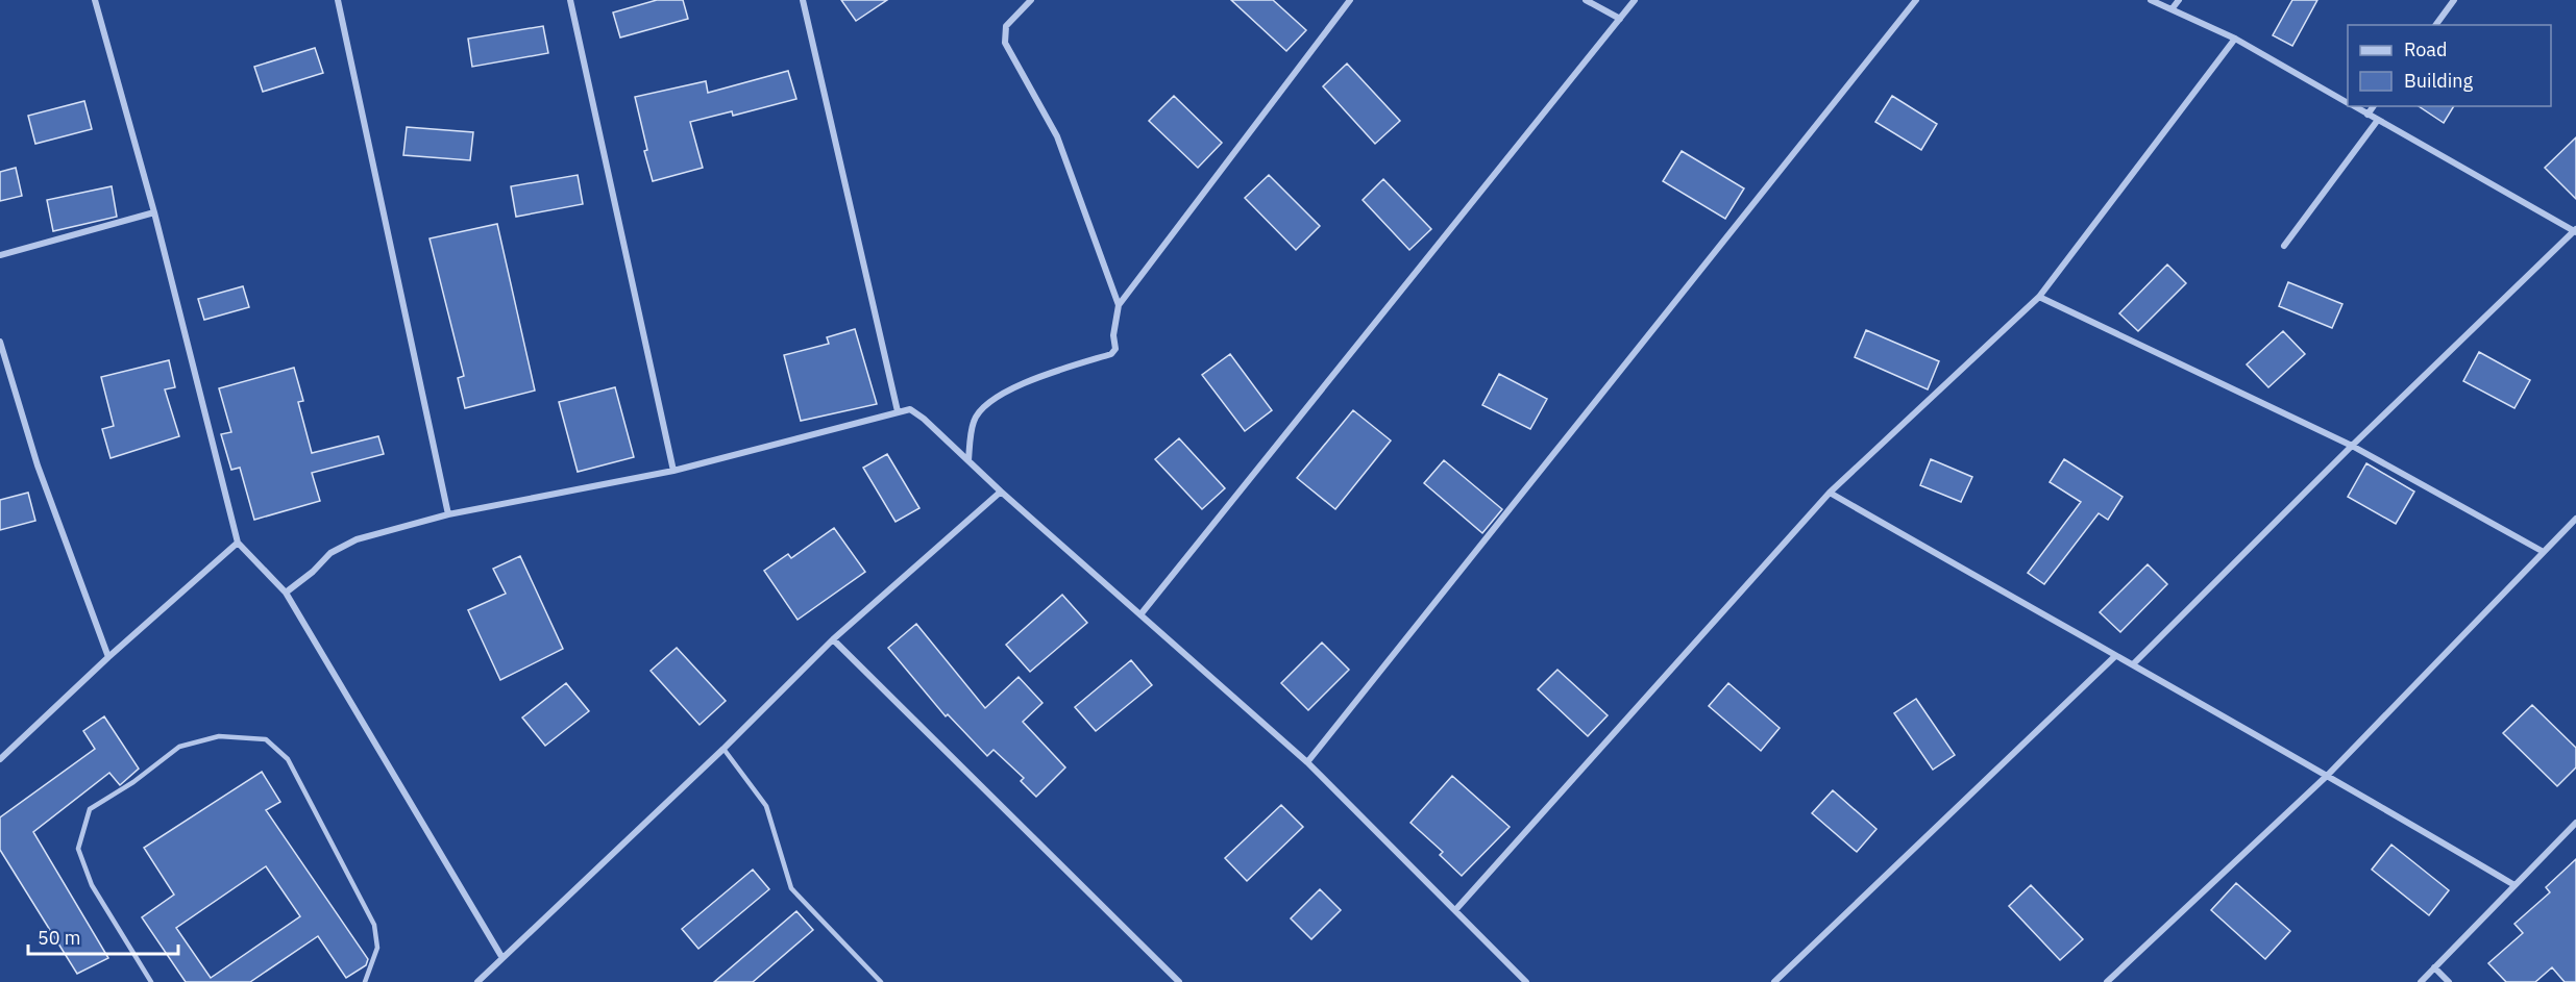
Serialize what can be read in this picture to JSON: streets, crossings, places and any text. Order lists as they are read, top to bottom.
{
  "legend": ["Road", "Building"],
  "scale_bar": "50 m"
}
